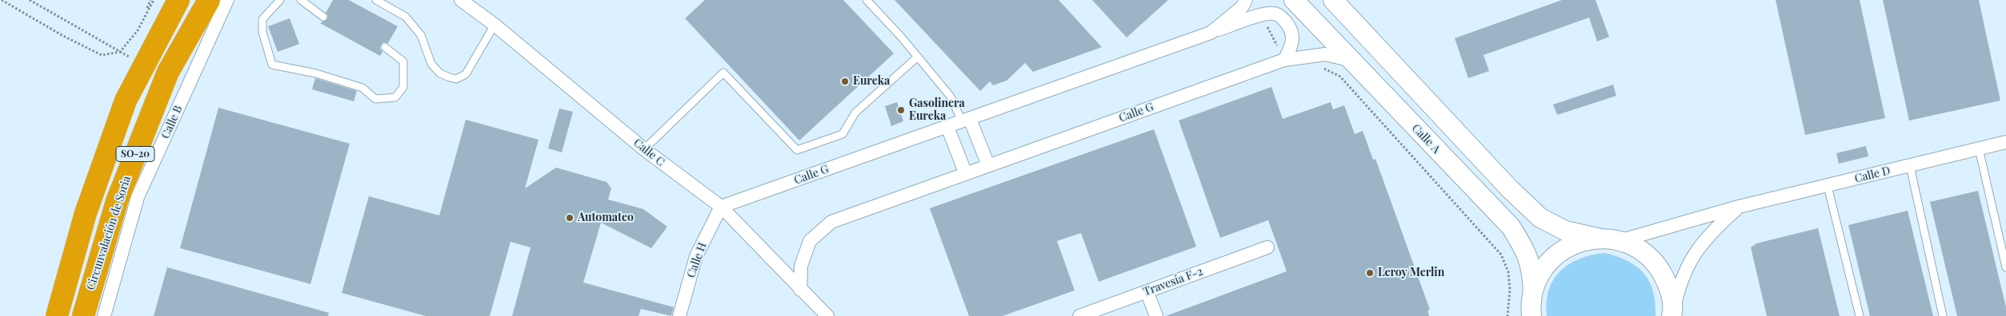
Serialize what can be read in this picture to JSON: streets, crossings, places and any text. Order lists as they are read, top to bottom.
{
  "streets": {
    "highway": ["SO-20", "Circunvalación de Soria"],
    "street": [
      "Calle G",
      "Calle B",
      "Calle A",
      "Calle C",
      "Calle D",
      "Calle H",
      "Travesía F-2"
    ]
  },
  "crossings": [
    ["Calle G", "Calle A"],
    ["Calle G", "Calle C"],
    ["Calle G", "Calle H"],
    ["Calle C", "Calle H"]
  ],
  "places": [
    "Eureka",
    "Gasolinera Eureka",
    "Automateo",
    "Leroy Merlin"
  ]
}
